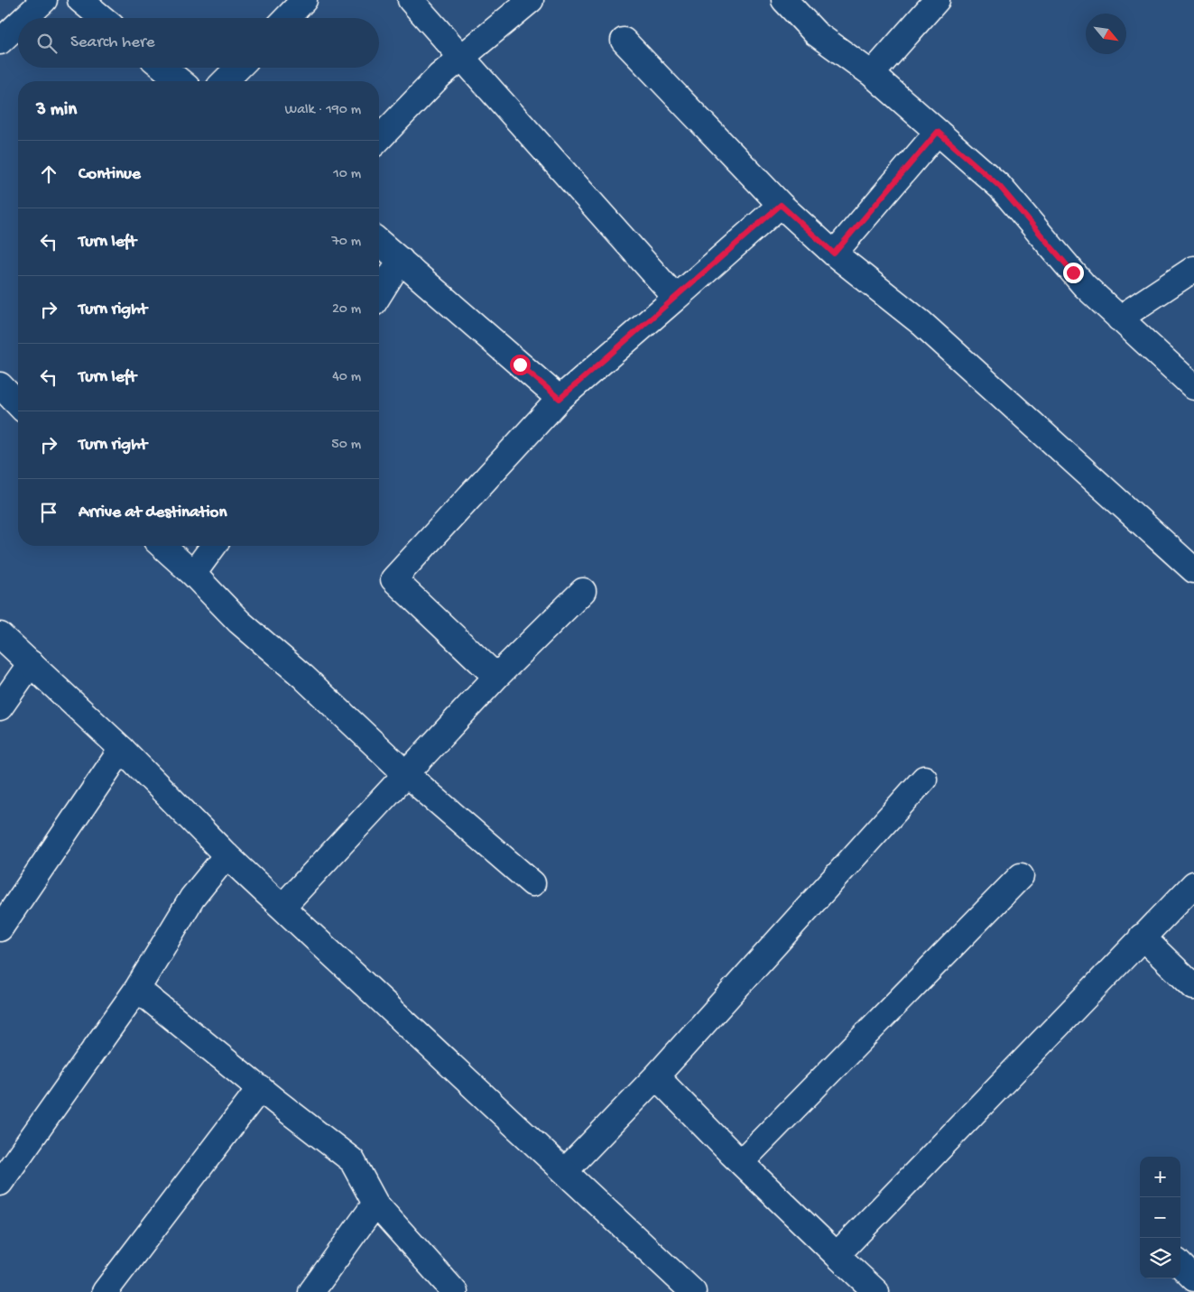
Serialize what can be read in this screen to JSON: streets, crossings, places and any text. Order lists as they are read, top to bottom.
{
  "north": "bottom right",
  "page": {
    "search": "Search here",
    "heading": ["3 min", "Walk · 190 m"],
    "list": [
      ["Continue", "10 m"],
      ["Turn left", "70 m"],
      ["Turn right", "20 m"],
      ["Turn left", "40 m"],
      ["Turn right", "50 m"],
      "Arrive at destination"
    ],
    "map_buttons": ["+", "−"]
  }
}
